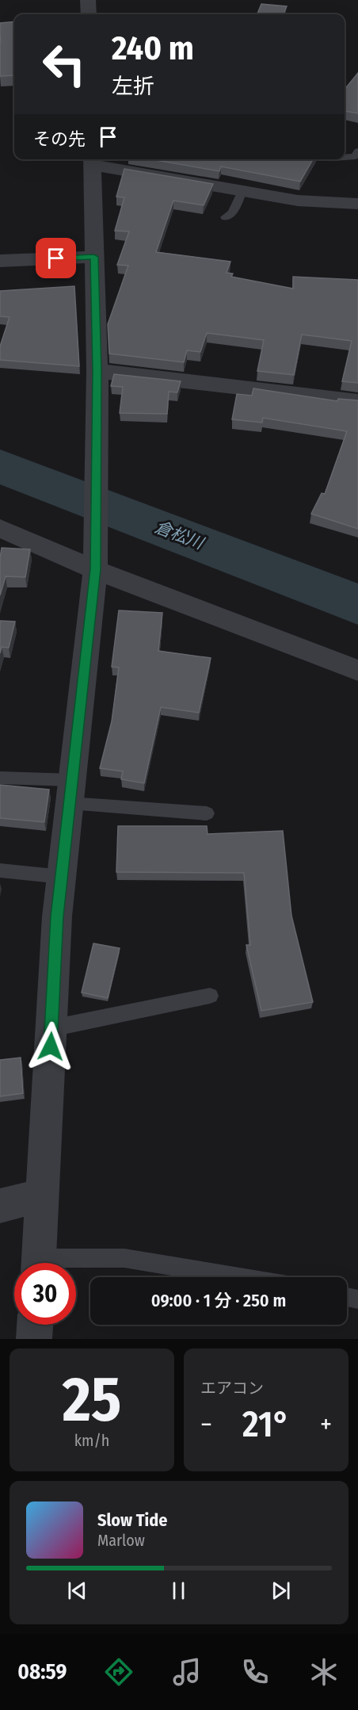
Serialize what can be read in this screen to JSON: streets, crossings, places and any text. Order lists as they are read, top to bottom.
{
  "water": ["倉松川"],
  "page": {
    "turn": ["240 m", "左折"],
    "then": "その先",
    "limit": "30",
    "trip": "09:00 · 1 分 · 250 m",
    "tile": [
      ["25", "km/h"],
      "エアコン"
    ],
    "heat": ["−", "21°", "+"],
    "song": ["Slow Tide", "Marlow"],
    "tabs": "08:59"
  }
}
